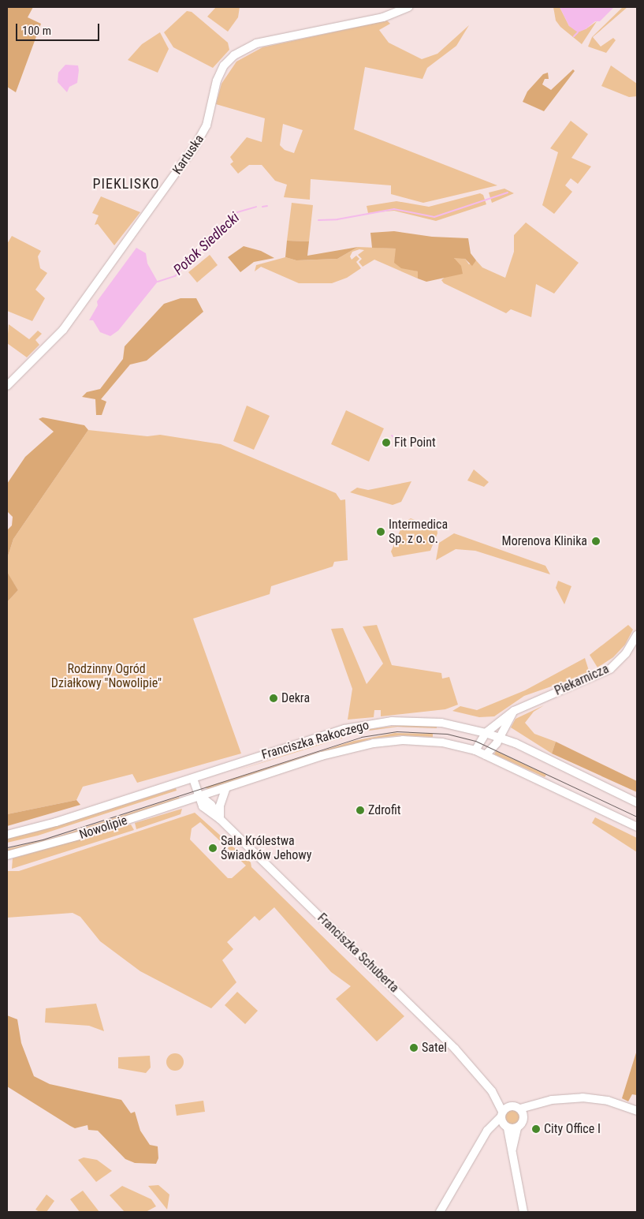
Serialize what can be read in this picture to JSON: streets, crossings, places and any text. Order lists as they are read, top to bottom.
{
  "streets": {
    "main road": [
      "Kartuska",
      "Piekarnicza",
      "Franciszka Rakoczego",
      "Nowolipie",
      "Franciszka Schuberta"
    ]
  },
  "crossings": [
    ["Piekarnicza", "Franciszka Rakoczego"],
    ["Franciszka Rakoczego", "Nowolipie"],
    ["Franciszka Rakoczego", "Franciszka Schuberta"],
    ["Nowolipie", "Franciszka Schuberta"]
  ],
  "districts": ["PIEKLISKO"],
  "water": ["Potok Siedlecki"],
  "parks": ["Rodzinny Ogród Działkowy \"Nowolipie\""],
  "places": [
    "Fit Point",
    "Intermedica Sp. z o. o.",
    "Morenova Klinika",
    "Dekra",
    "Zdrofit",
    "Sala Królestwa Świadków Jehowy",
    "Satel",
    "City Office I"
  ],
  "scale_bar": "100 m"
}
